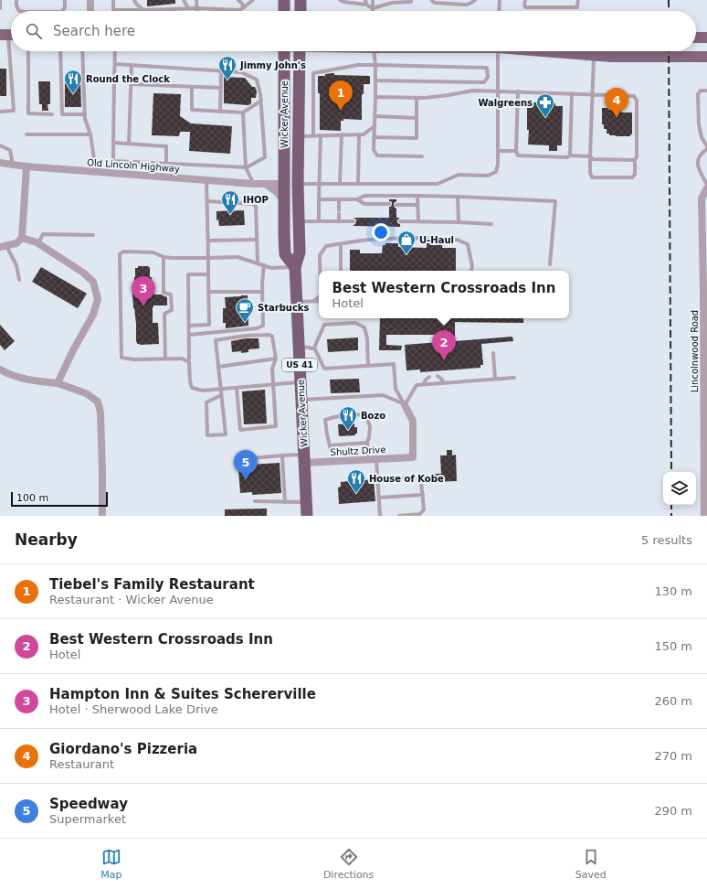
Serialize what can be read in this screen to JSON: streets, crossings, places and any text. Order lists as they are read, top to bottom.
{
  "streets": {
    "highway": ["Wicker Avenue", "US 41"],
    "street": ["Old Lincoln Highway", "Lincolnwood Road", "Shultz Drive"]
  },
  "crossings": [
    ["Wicker Avenue", "Old Lincoln Highway"],
    ["Wicker Avenue", "Shultz Drive"]
  ],
  "places": {
    "restaurant": [
      "Jimmy John's",
      "Round the Clock",
      "IHOP",
      "Bozo",
      "House of Kobe"
    ],
    "pharmacy": ["Walgreens"],
    "shop": ["U-Haul"],
    "cafe": ["Starbucks"]
  },
  "scale_bar": "100 m",
  "page": {
    "search": "Search here",
    "pins": [
      "1",
      "4",
      "3",
      "2",
      "5"
    ],
    "popup": ["Best Western Crossroads Inn", "Hotel"],
    "scale": "100 m",
    "heading": ["Nearby", "5 results"],
    "list": [
      {
        "mark": "1",
        "name": "Tiebel's Family Restaurant",
        "note": "Restaurant · Wicker Avenue",
        "value": "130 m"
      },
      {
        "mark": "2",
        "name": "Best Western Crossroads Inn",
        "note": "Hotel",
        "value": "150 m"
      },
      {
        "mark": "3",
        "name": "Hampton Inn & Suites Schererville",
        "note": "Hotel · Sherwood Lake Drive",
        "value": "260 m"
      },
      {
        "mark": "4",
        "name": "Giordano's Pizzeria",
        "note": "Restaurant",
        "value": "270 m"
      },
      {
        "mark": "5",
        "name": "Speedway",
        "note": "Supermarket",
        "value": "290 m"
      }
    ],
    "nav": ["Map", "Directions", "Saved"]
  }
}
